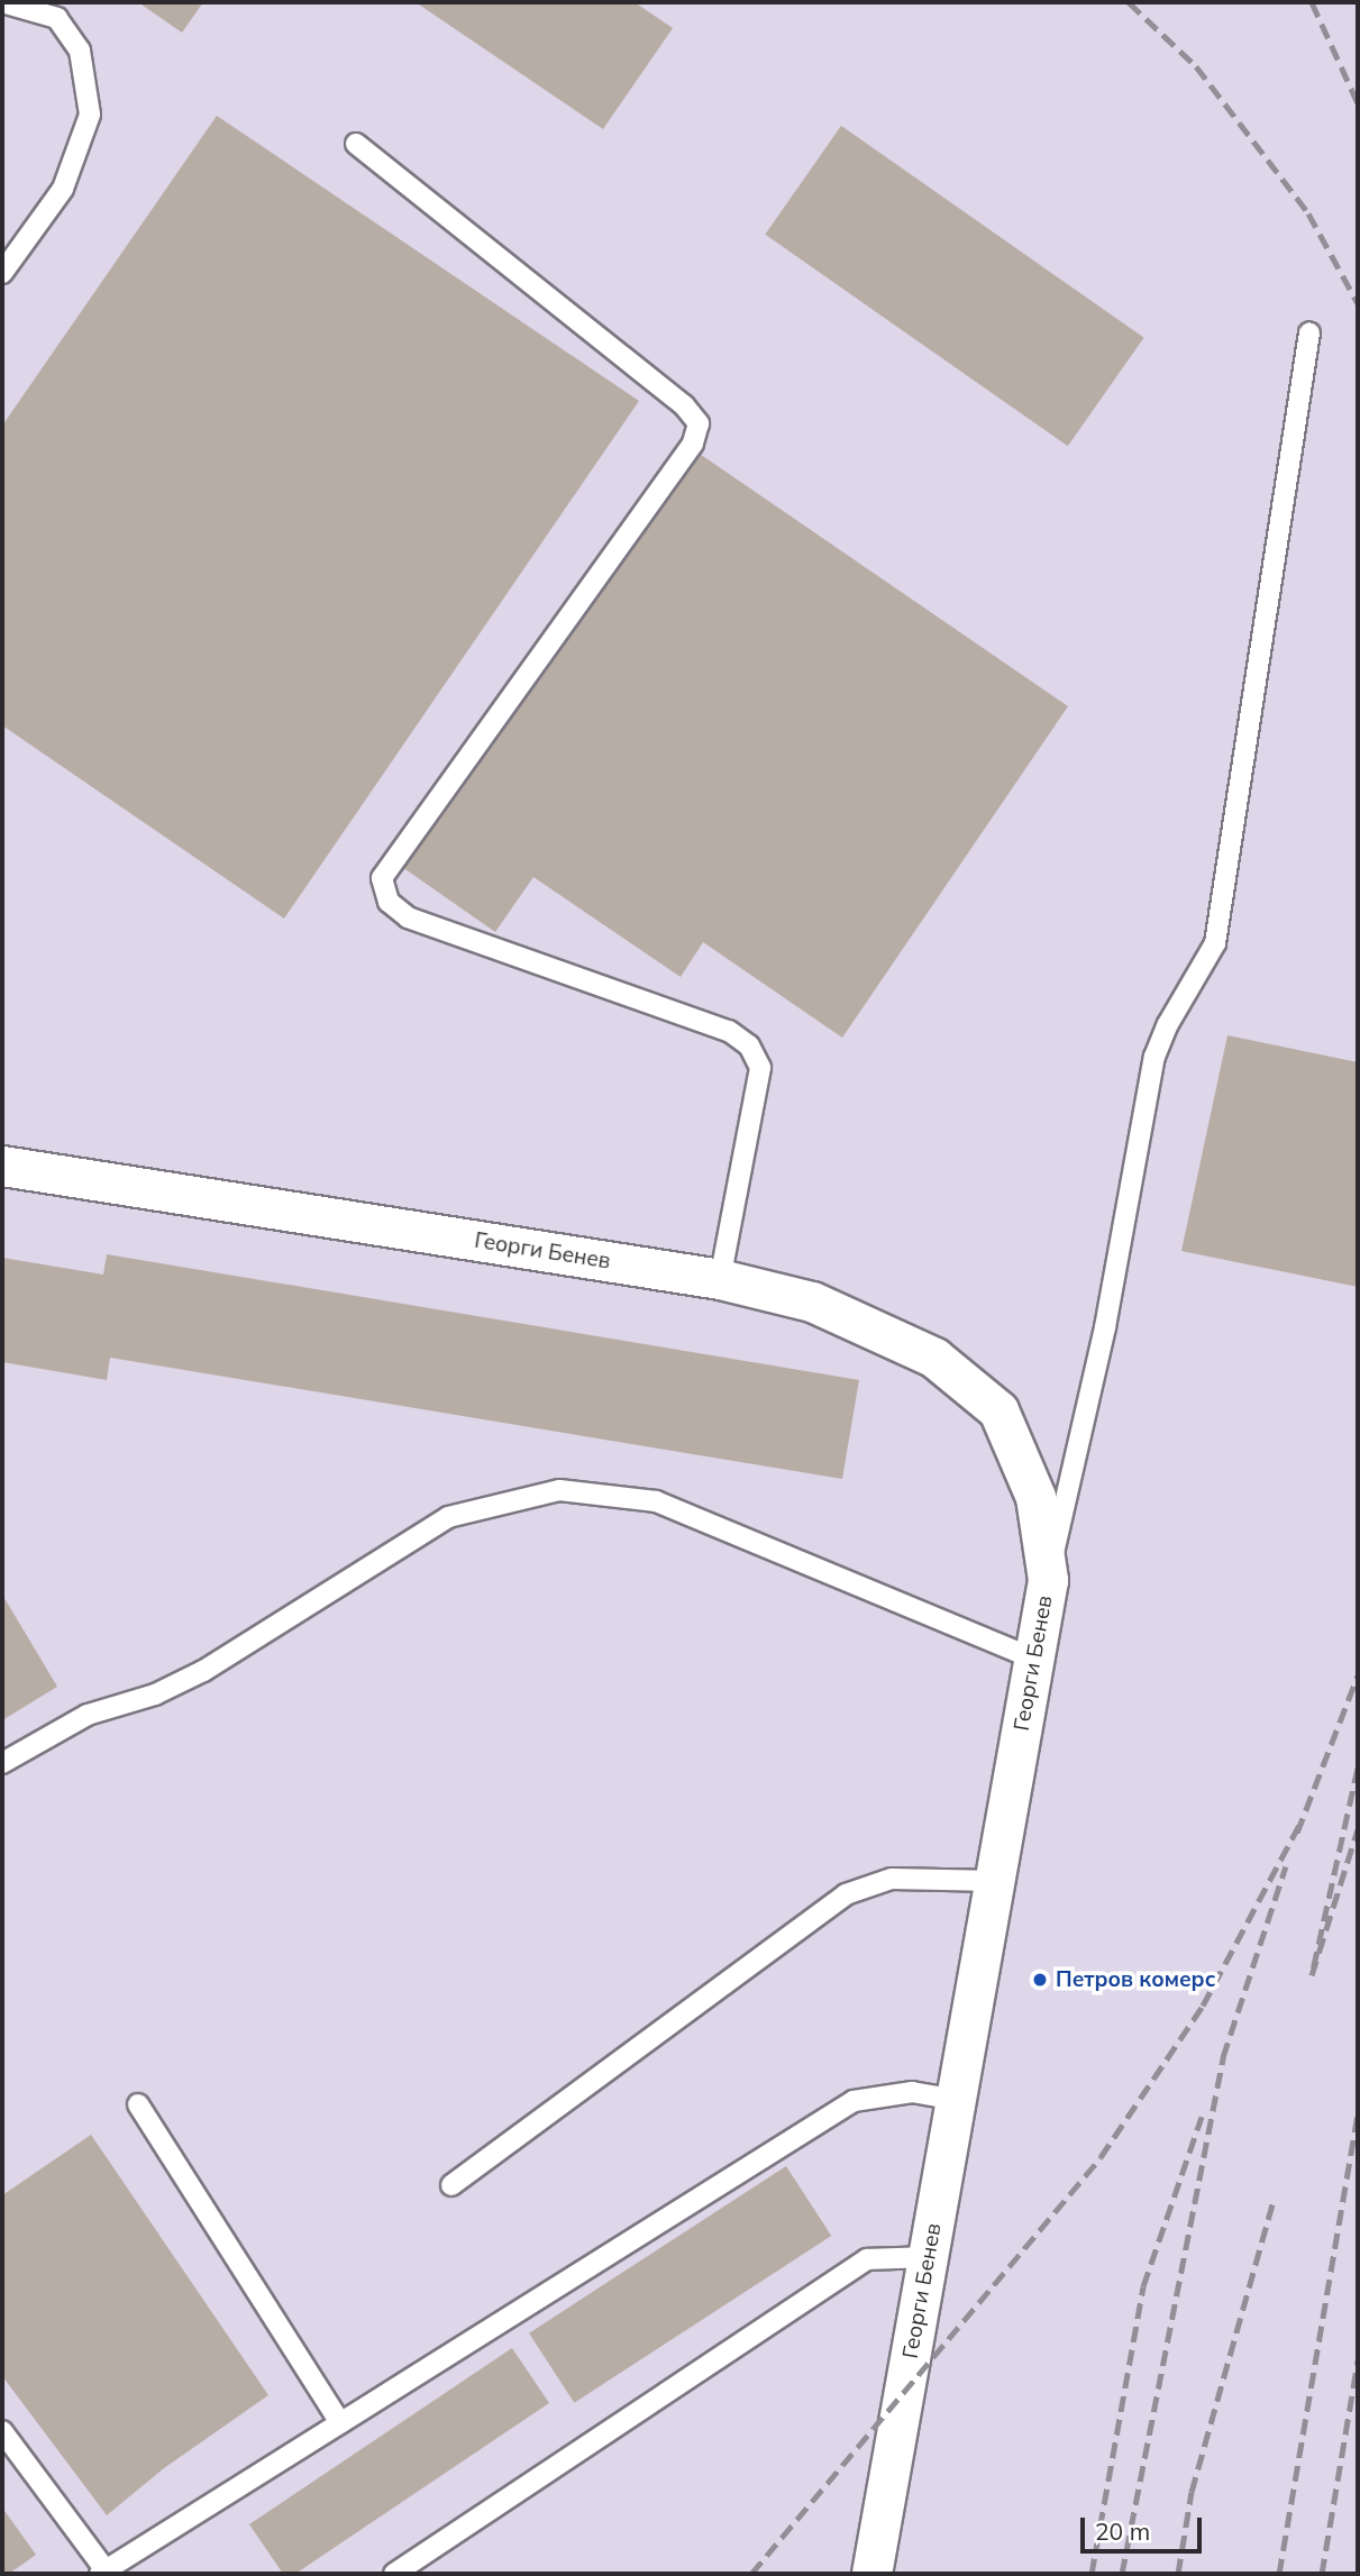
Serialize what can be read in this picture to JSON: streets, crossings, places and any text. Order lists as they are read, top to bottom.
{
  "streets": {
    "street": ["Георги Бенев"]
  },
  "places": ["Петров комерс"],
  "scale_bar": "20 m"
}
